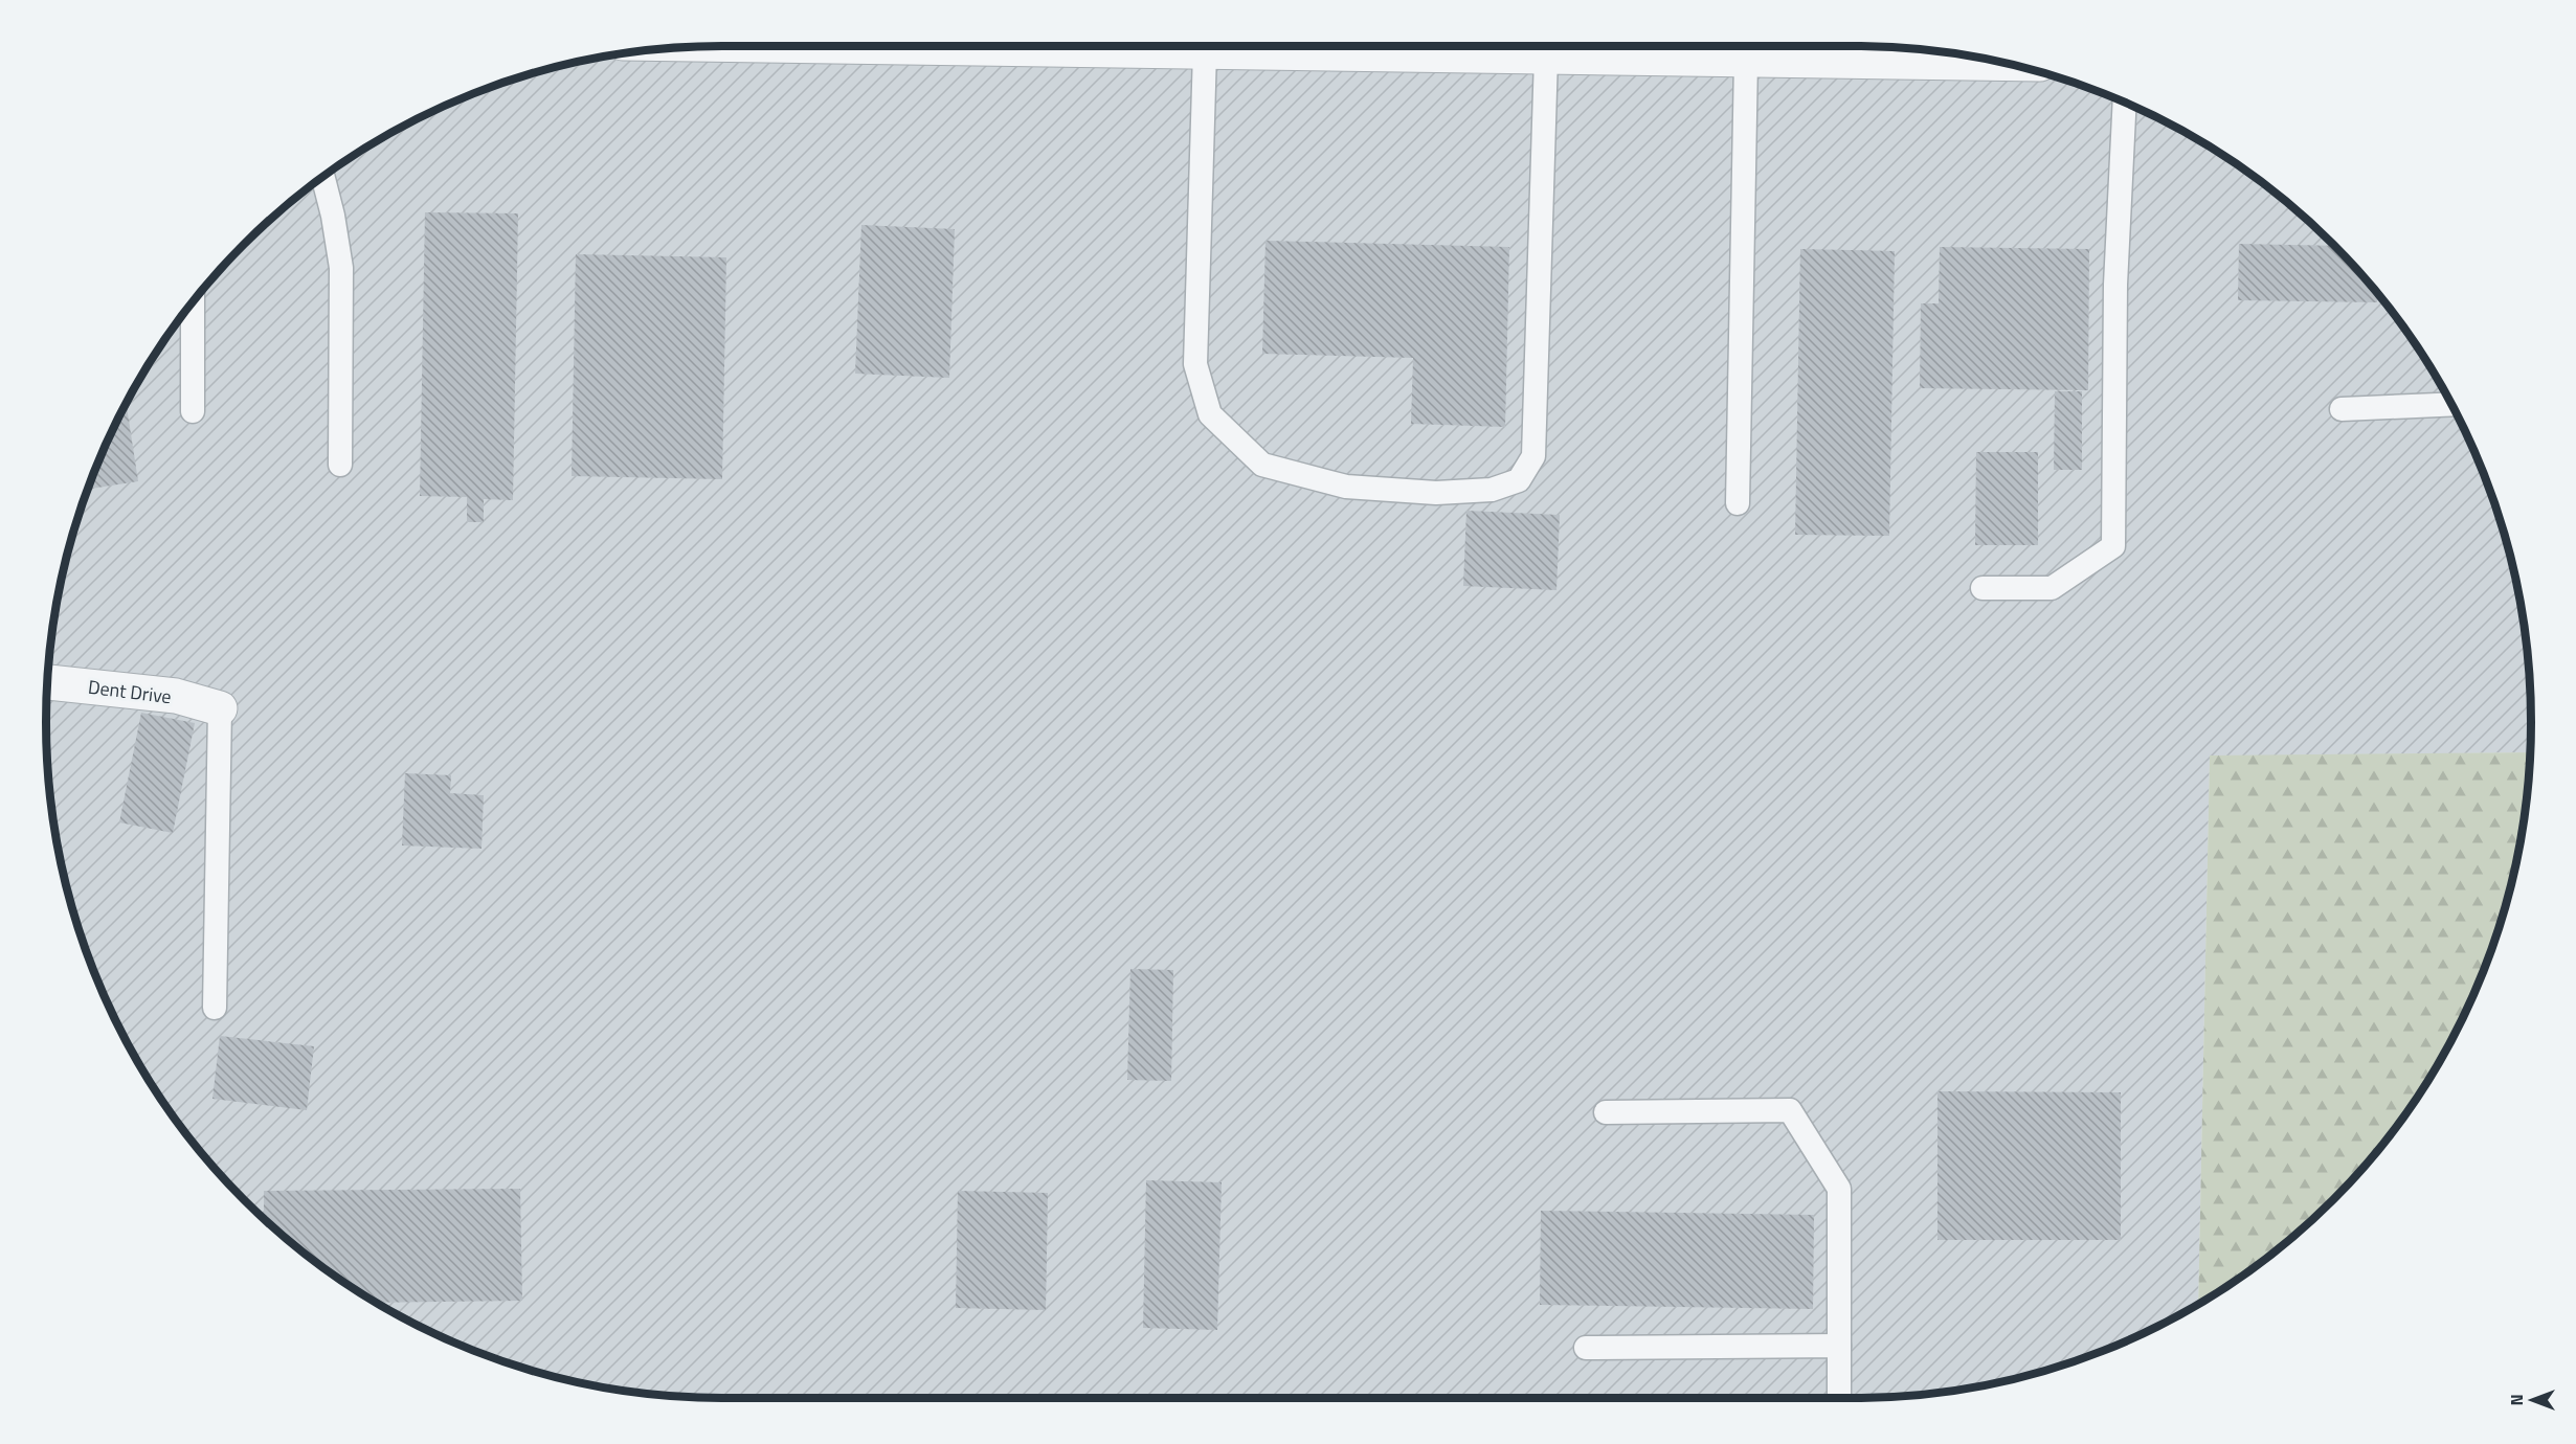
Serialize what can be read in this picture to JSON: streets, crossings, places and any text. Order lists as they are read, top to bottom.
{
  "streets": {
    "street": ["Dent Drive"]
  },
  "north": "left"
}
